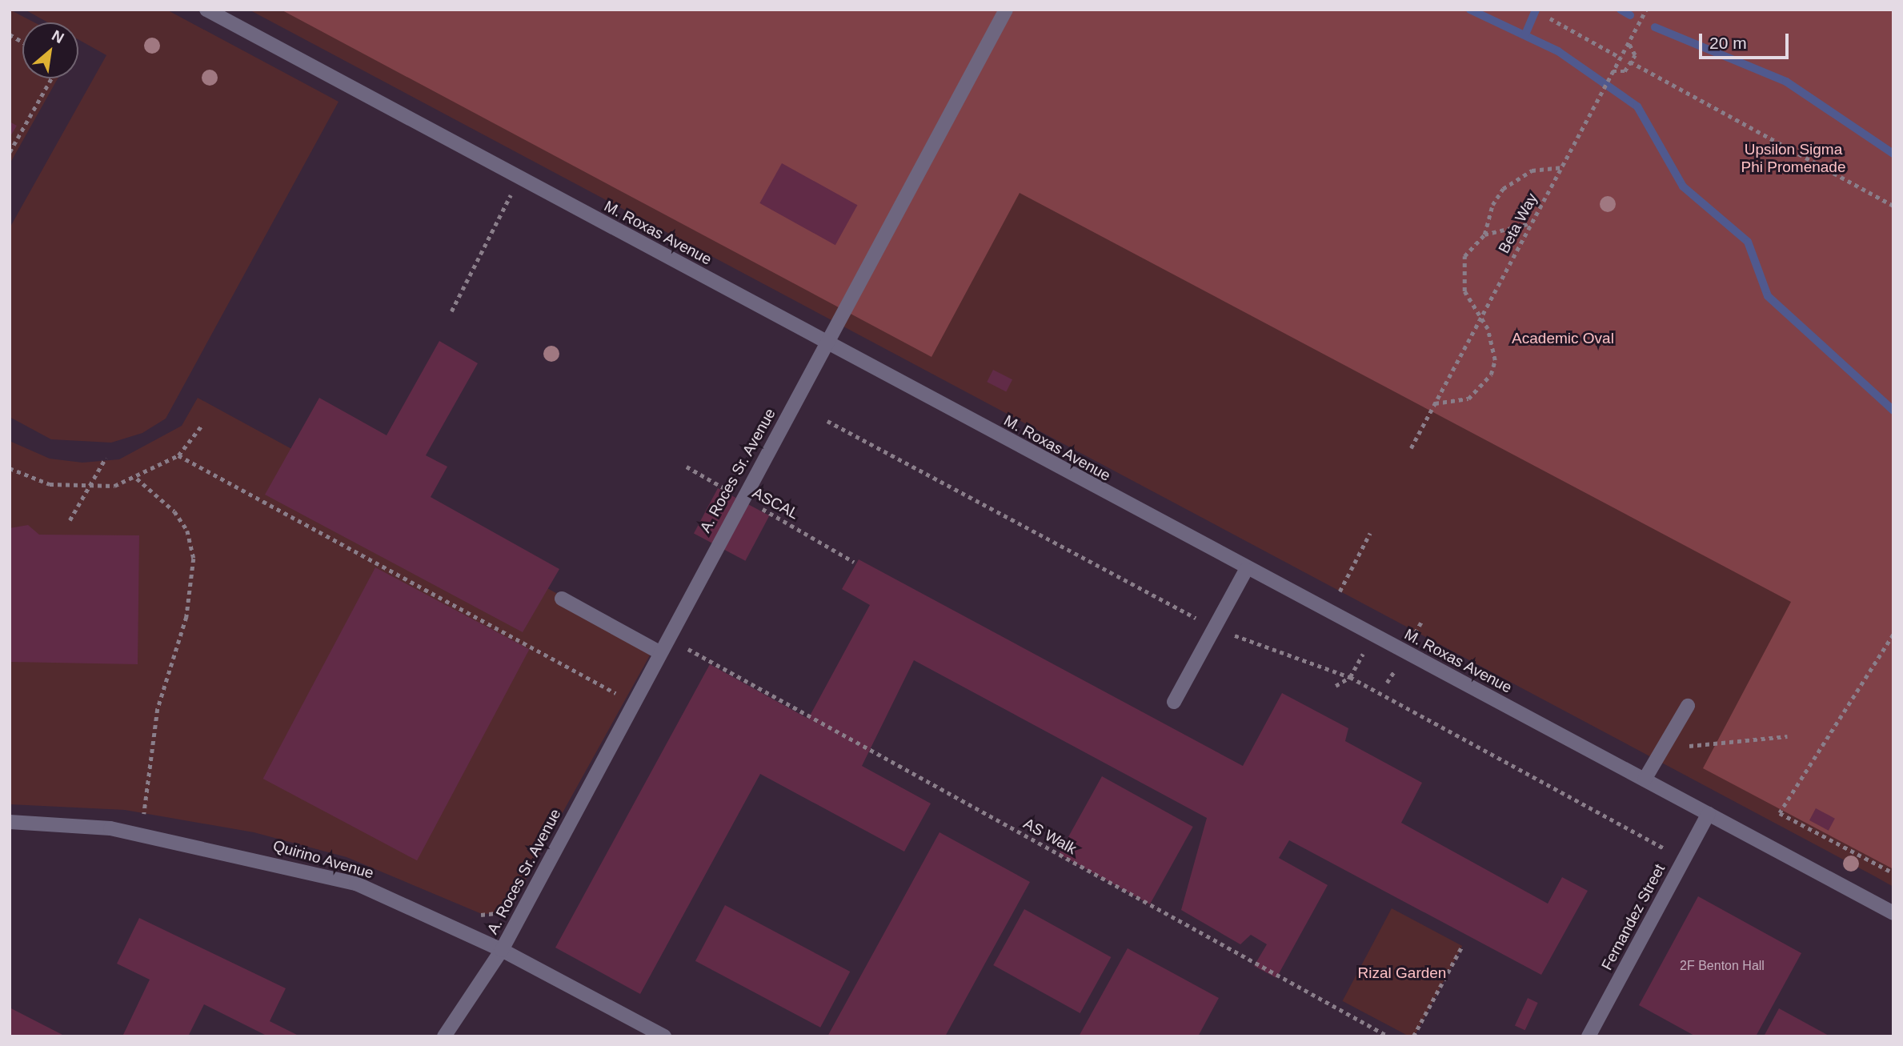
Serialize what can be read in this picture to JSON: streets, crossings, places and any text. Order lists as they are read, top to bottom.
{
  "streets": {
    "street": [
      "M. Roxas Avenue",
      "A. Roces Sr. Avenue",
      "Quirino Avenue",
      "Fernandez Street"
    ],
    "path": ["Beta Way", "ASCAL", "AS Walk"]
  },
  "crossings": [
    ["M. Roxas Avenue", "A. Roces Sr. Avenue"],
    ["M. Roxas Avenue", "Fernandez Street"],
    ["A. Roces Sr. Avenue", "ASCAL"],
    ["A. Roces Sr. Avenue", "Quirino Avenue"]
  ],
  "parks": ["Upsilon Sigma Phi Promenade", "Academic Oval", "Rizal Garden"],
  "house_numbers": ["2F Benton Hall"],
  "scale_bar": "20 m",
  "north": "top right"
}
